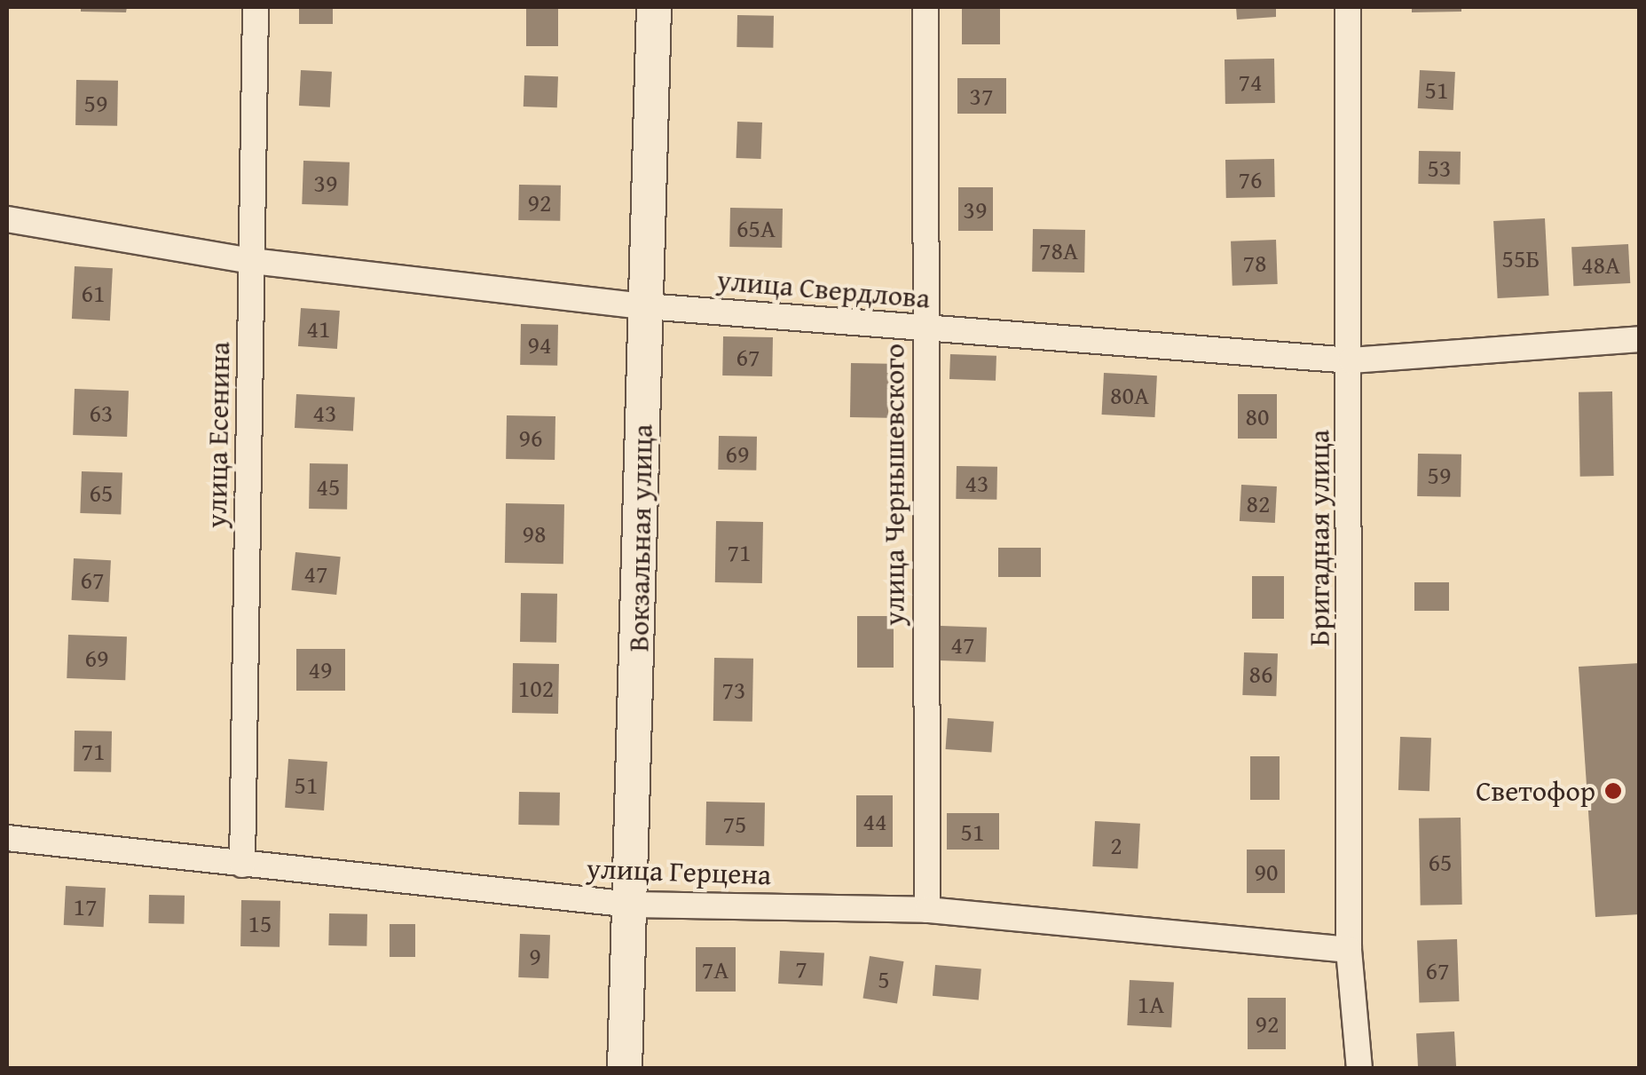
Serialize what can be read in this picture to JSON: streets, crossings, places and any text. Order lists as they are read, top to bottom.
{
  "streets": {
    "main road": ["Вокзальная улица"],
    "street": [
      "улица Свердлова",
      "улица Есенина",
      "улица Чернышевского",
      "Бригадная улица",
      "улица Герцена"
    ]
  },
  "crossings": [
    ["улица Свердлова", "улица Есенина"],
    ["улица Свердлова", "улица Чернышевского"],
    ["улица Свердлова", "Вокзальная улица"],
    ["улица Свердлова", "Бригадная улица"],
    ["улица Есенина", "улица Герцена"],
    ["улица Чернышевского", "улица Герцена"],
    ["Вокзальная улица", "улица Герцена"],
    ["Бригадная улица", "улица Герцена"]
  ],
  "places": ["Светофор"],
  "house_numbers": [
    "74",
    "51",
    "37",
    "59",
    "53",
    "76",
    "39",
    "92",
    "39",
    "65А",
    "78А",
    "55Б",
    "78",
    "48А",
    "61",
    "41",
    "94",
    "67",
    "80А",
    "63",
    "43",
    "80",
    "96",
    "69",
    "59",
    "43",
    "45",
    "65",
    "82",
    "98",
    "71",
    "47",
    "67",
    "47",
    "69",
    "49",
    "86",
    "102",
    "73",
    "71",
    "51",
    "44",
    "75",
    "51",
    "2",
    "65",
    "90",
    "17",
    "15",
    "9",
    "7",
    "7А",
    "67",
    "5",
    "1А",
    "92"
  ]
}
